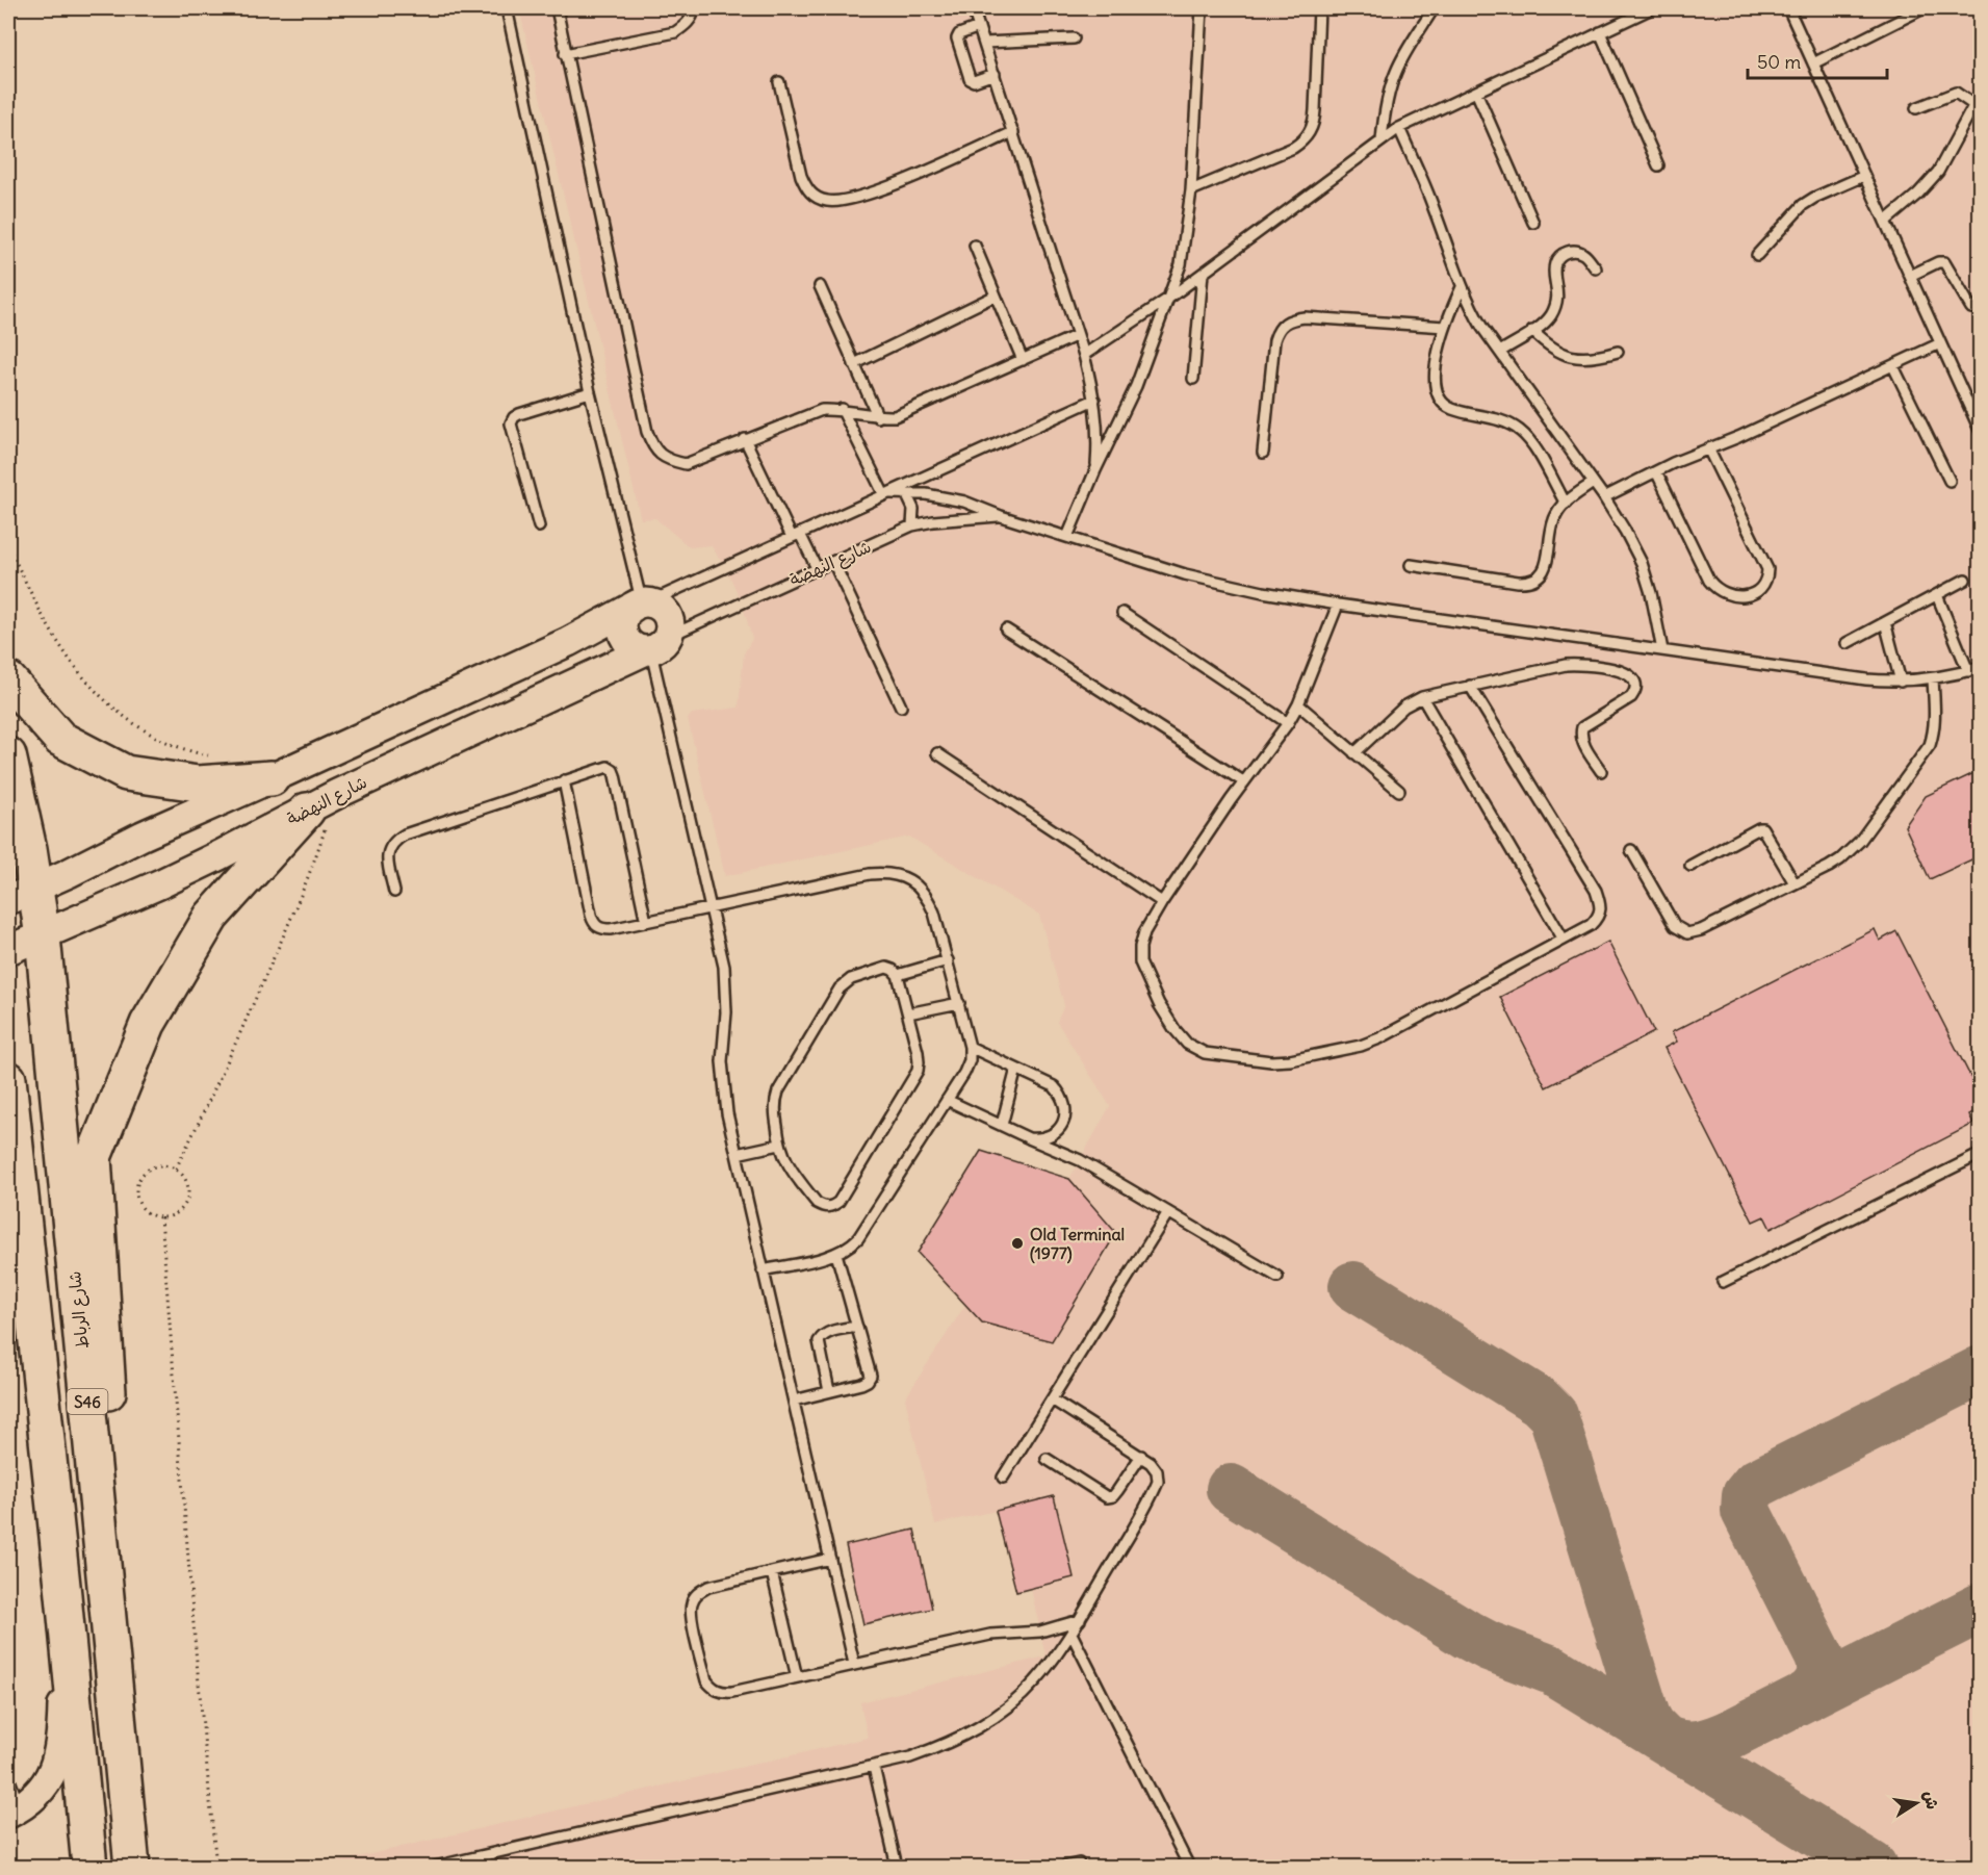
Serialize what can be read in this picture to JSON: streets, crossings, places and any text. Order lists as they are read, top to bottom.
{
  "streets": {
    "highway": ["شارع الرباط", "S46"],
    "main road": ["شارع النهضة"]
  },
  "crossings": [
    ["شارع النهضة", "شارع الرباط"]
  ],
  "places": ["Old Terminal (1977)"],
  "scale_bar": "50 m",
  "north": "right"
}
